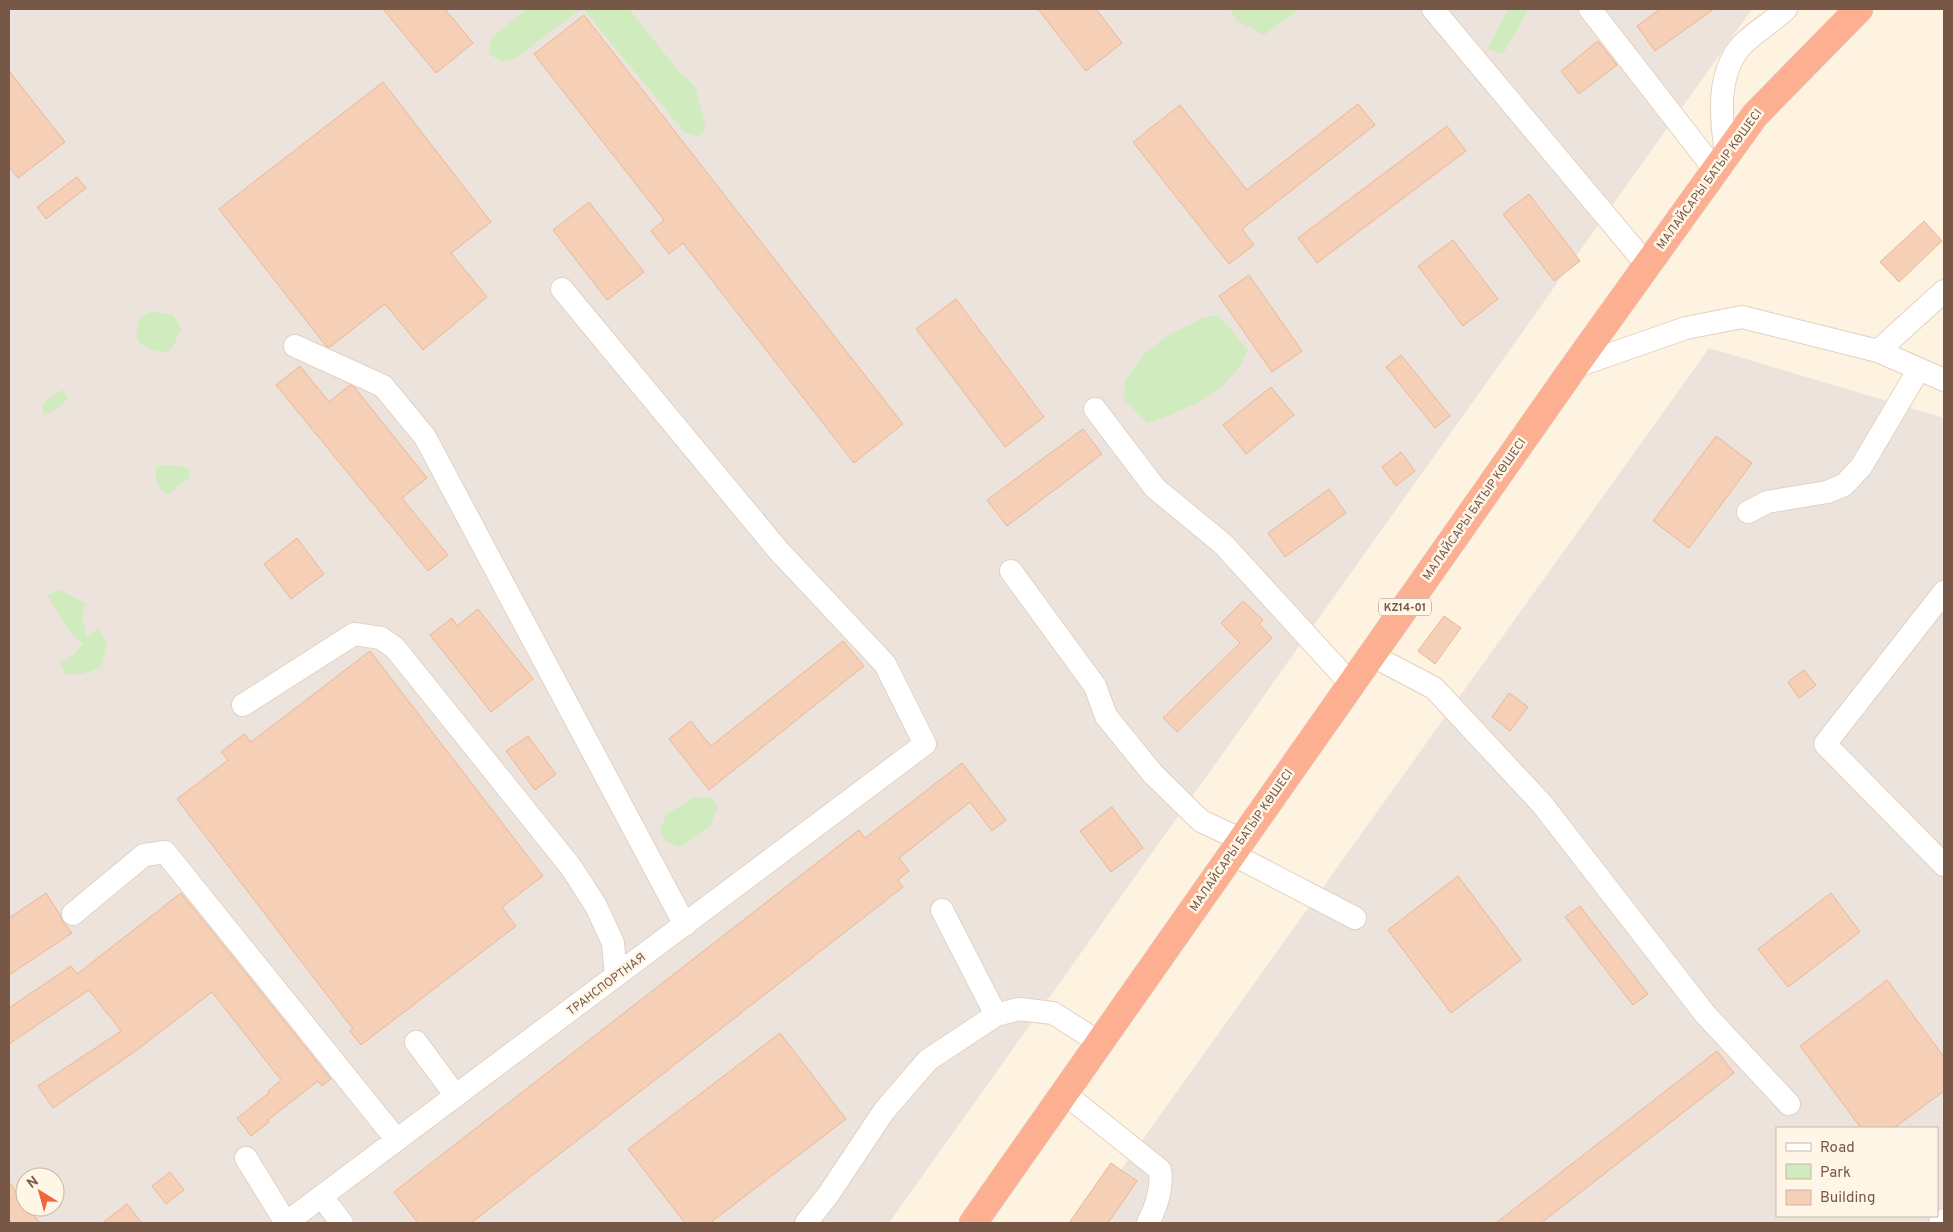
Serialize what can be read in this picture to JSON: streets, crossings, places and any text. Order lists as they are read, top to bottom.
{
  "streets": {
    "highway": ["МАЛАЙСАРЫ БАТЫР КӨШЕСІ", "KZ14-01"],
    "street": ["ТРАНСПОРТНАЯ"]
  },
  "legend": ["Road", "Park", "Building"],
  "north": "top left"
}
